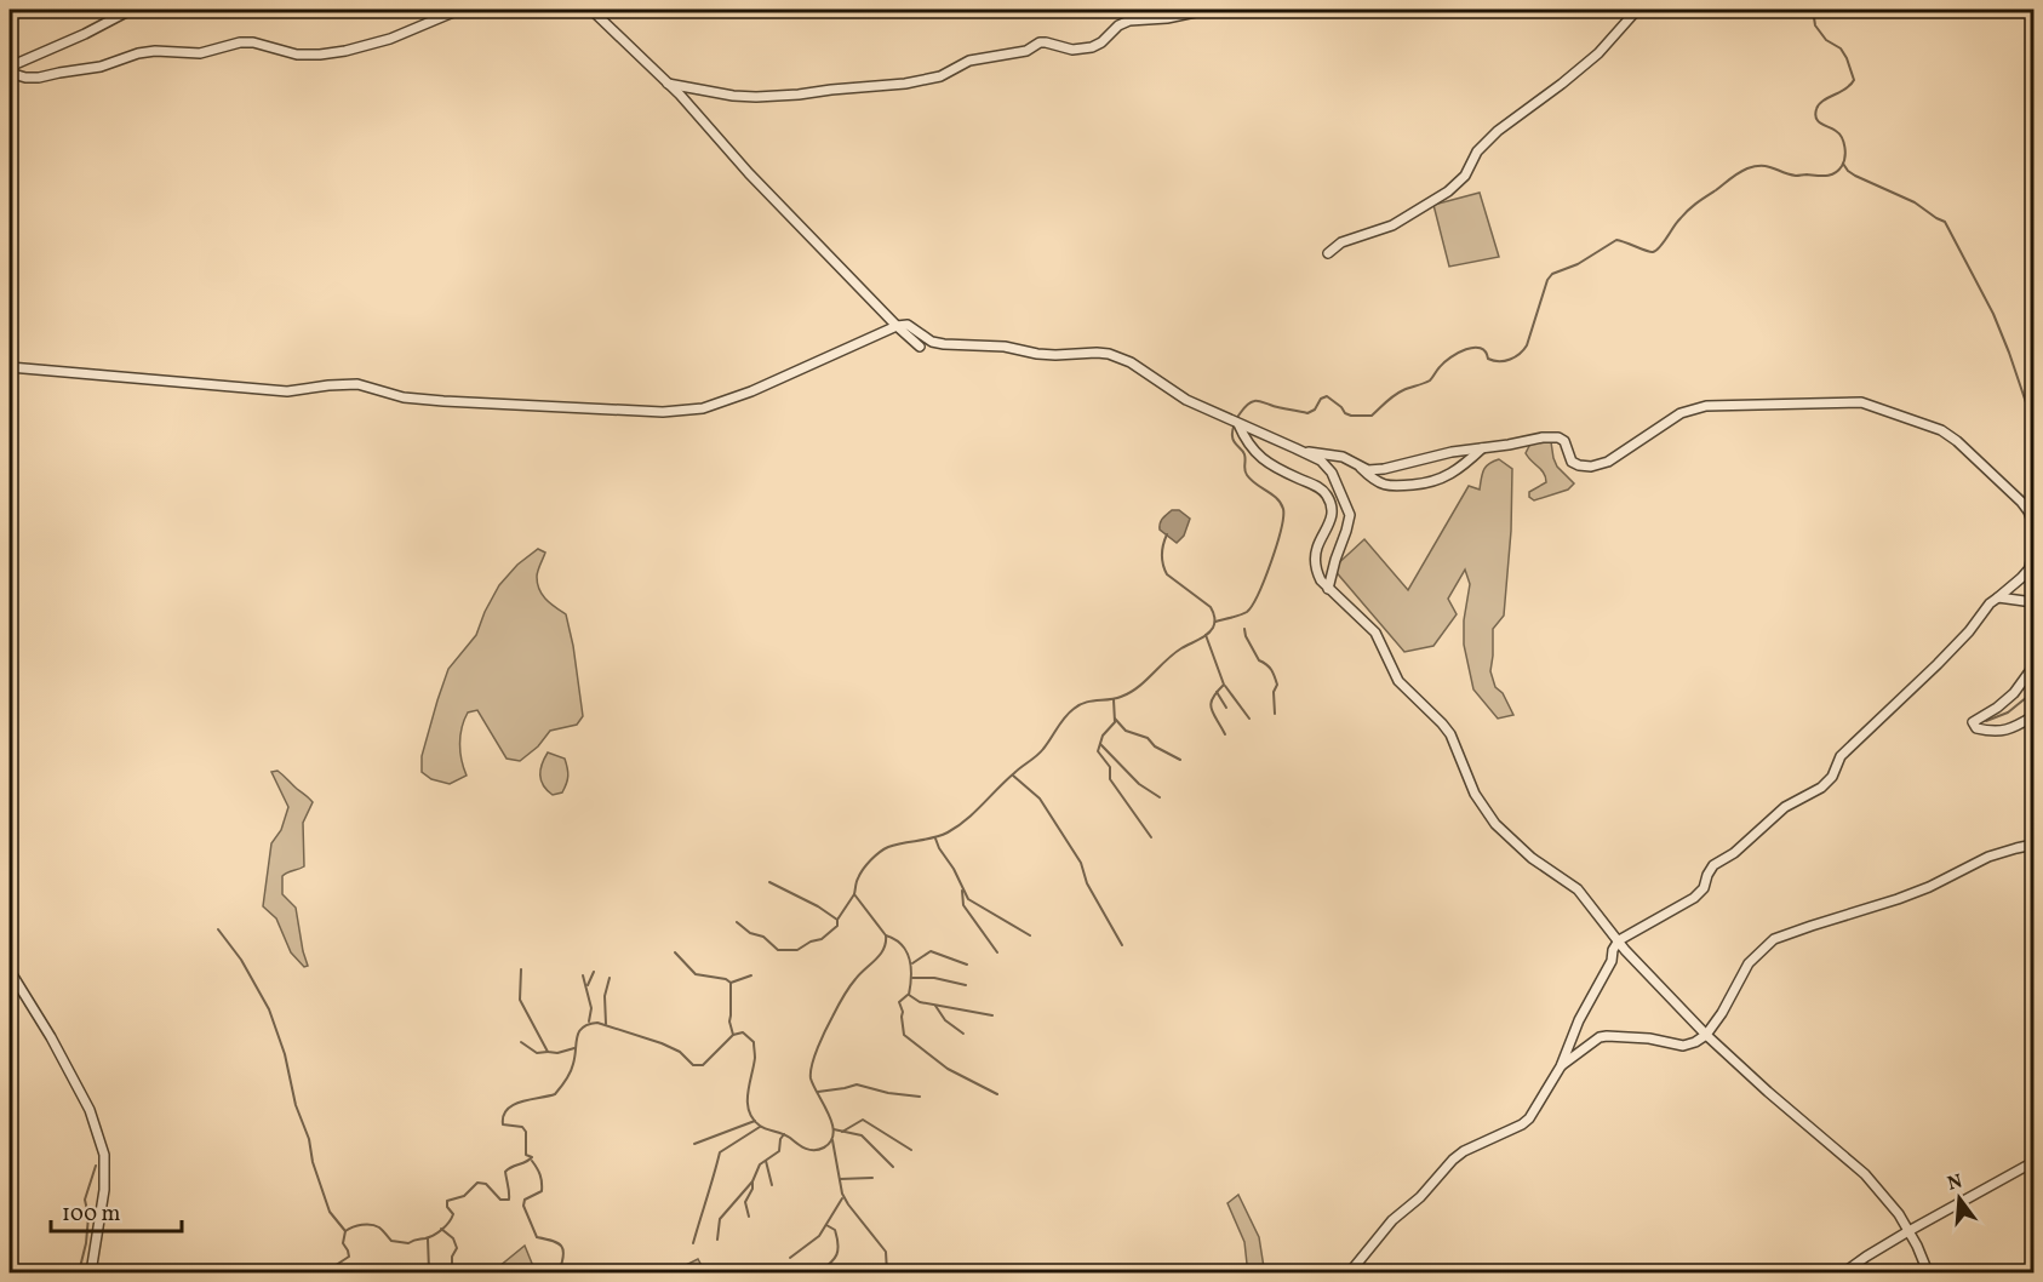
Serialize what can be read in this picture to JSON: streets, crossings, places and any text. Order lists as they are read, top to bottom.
{
  "scale_bar": "100 m",
  "north": "top"
}
